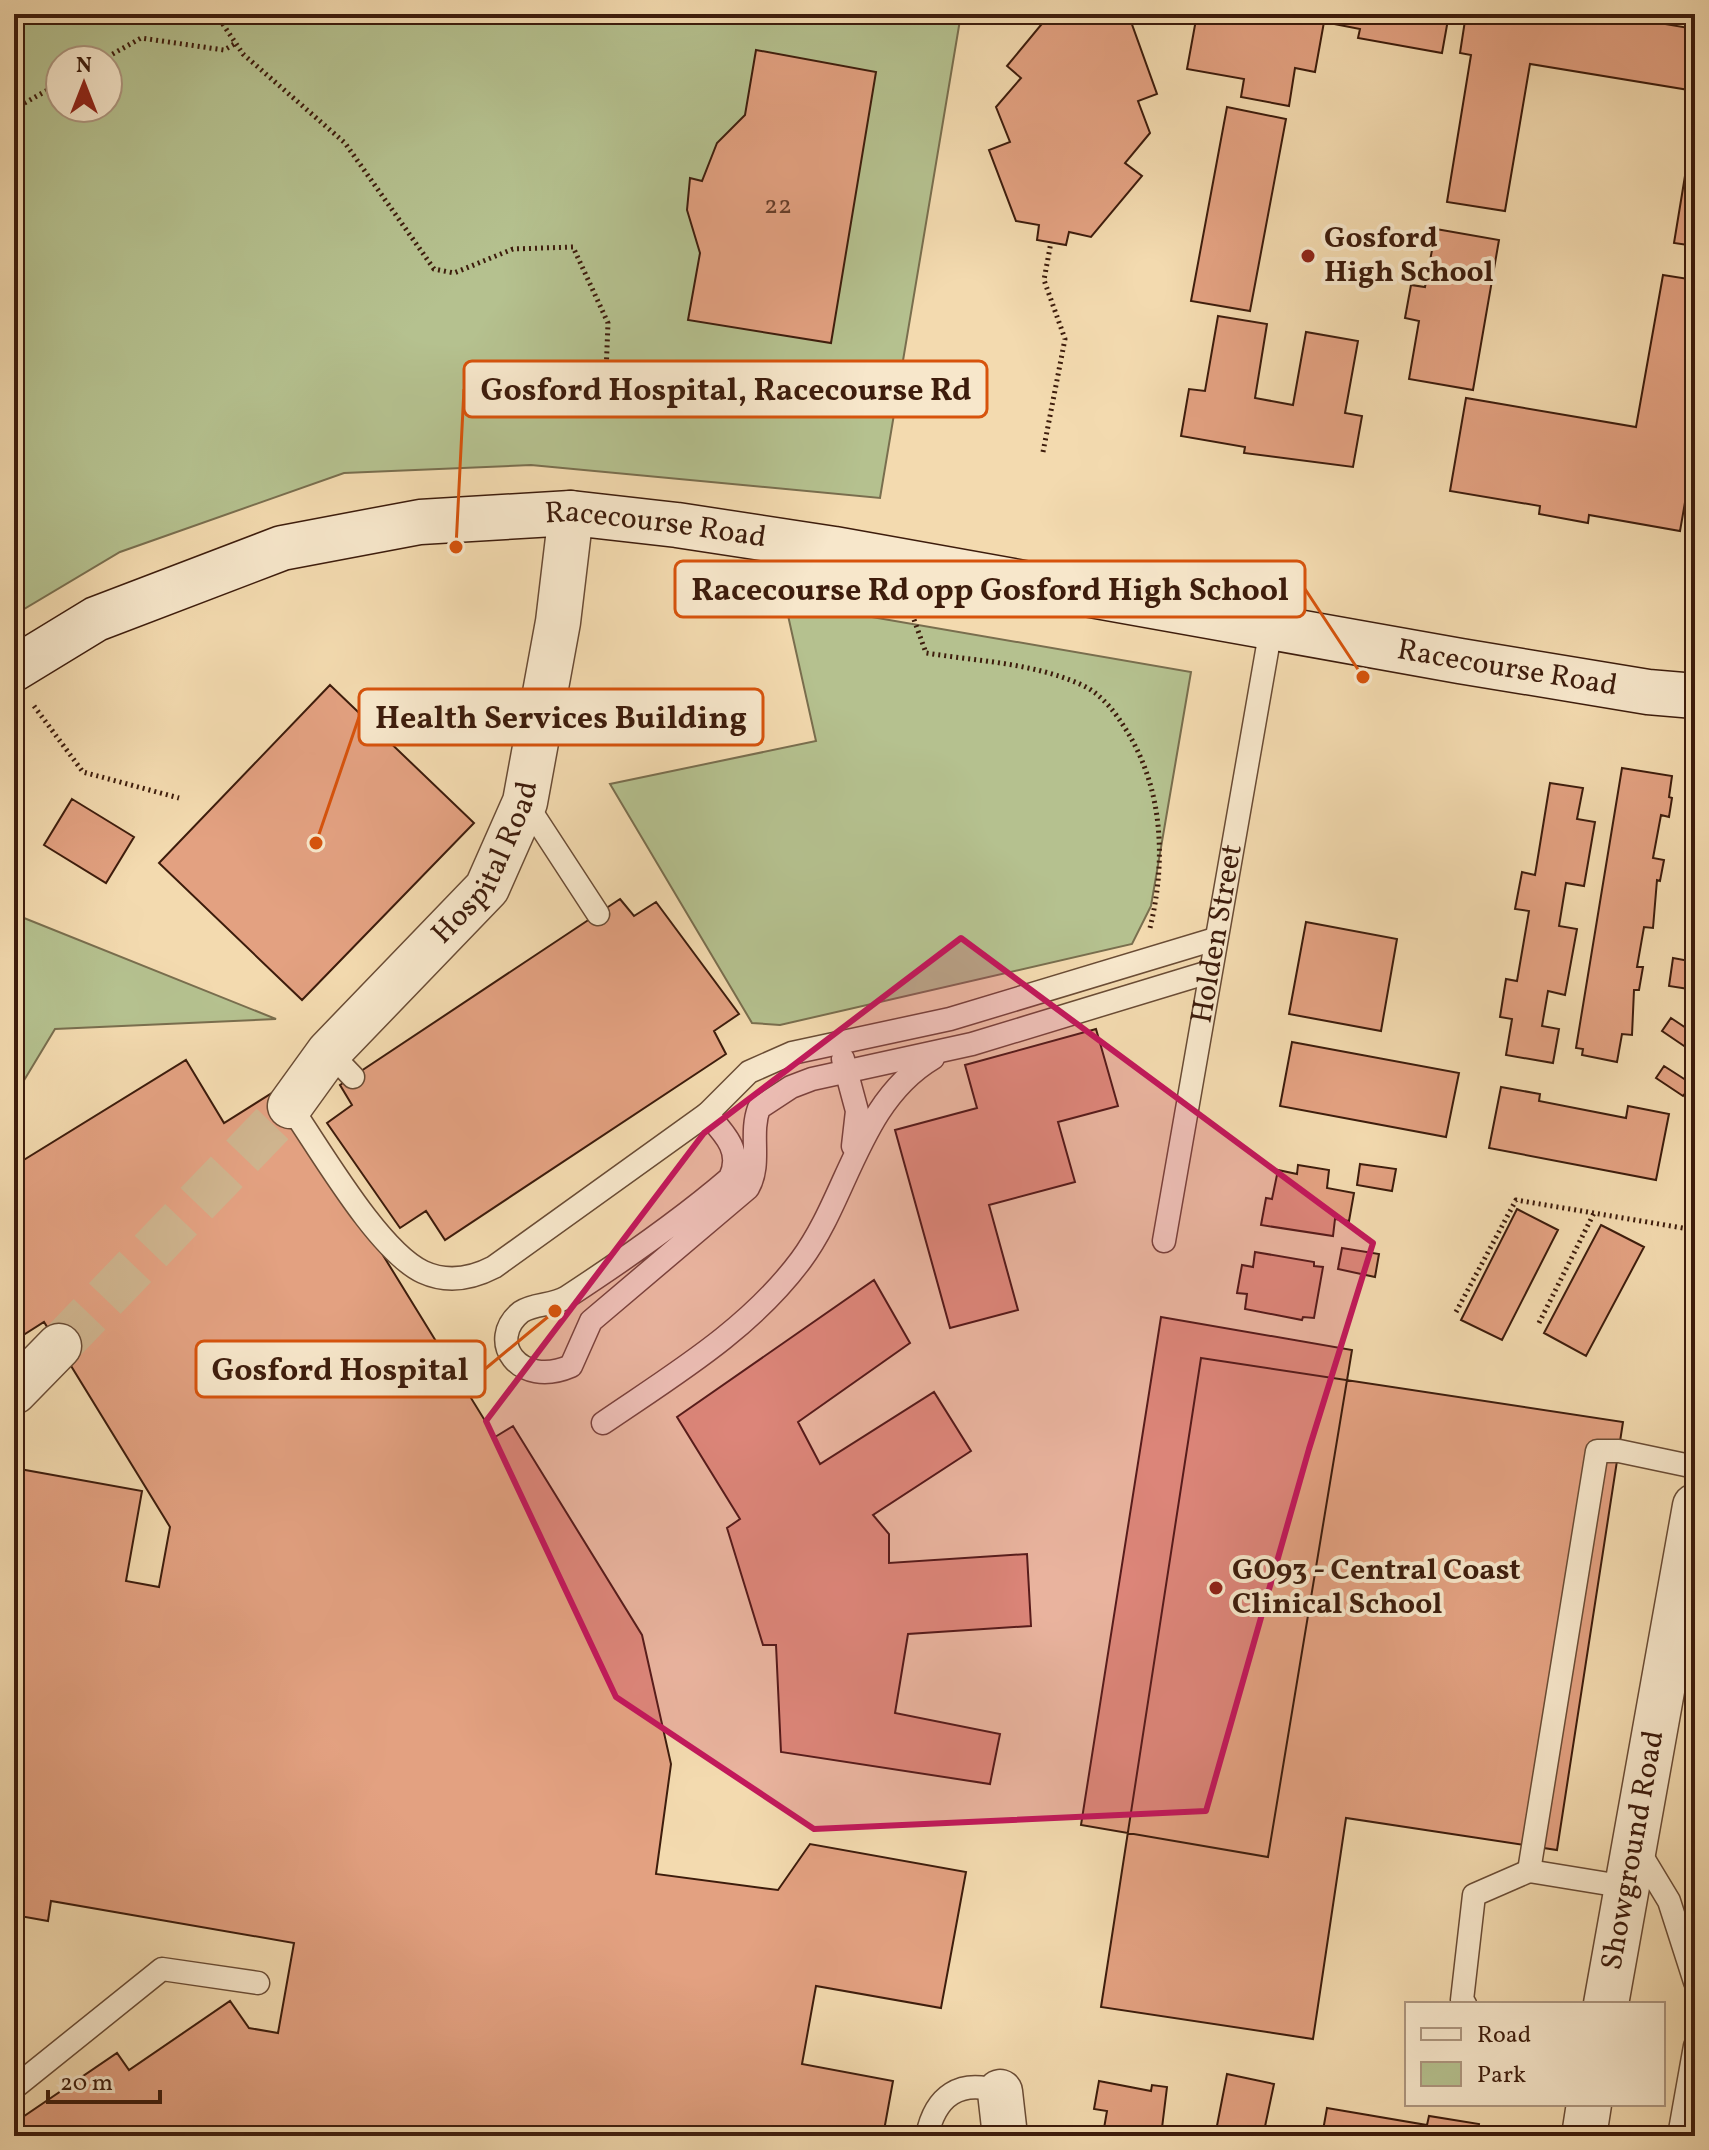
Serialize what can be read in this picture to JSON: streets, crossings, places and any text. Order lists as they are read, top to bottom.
{
  "streets": {
    "main road": ["Racecourse Road", "Hospital Road", "Showground Road"],
    "lane": ["Holden Street"]
  },
  "crossings": [
    ["Racecourse Road", "Hospital Road"],
    ["Racecourse Road", "Holden Street"]
  ],
  "places": [
    "Gosford High School",
    "Gosford Hospital, Racecourse Rd",
    "Racecourse Rd opp Gosford High School",
    "Health Services Building",
    "Gosford Hospital",
    "GO93 - Central Coast Clinical School"
  ],
  "house_numbers": ["22"],
  "legend": ["Road", "Park"],
  "scale_bar": "20 m",
  "north": "top"
}
